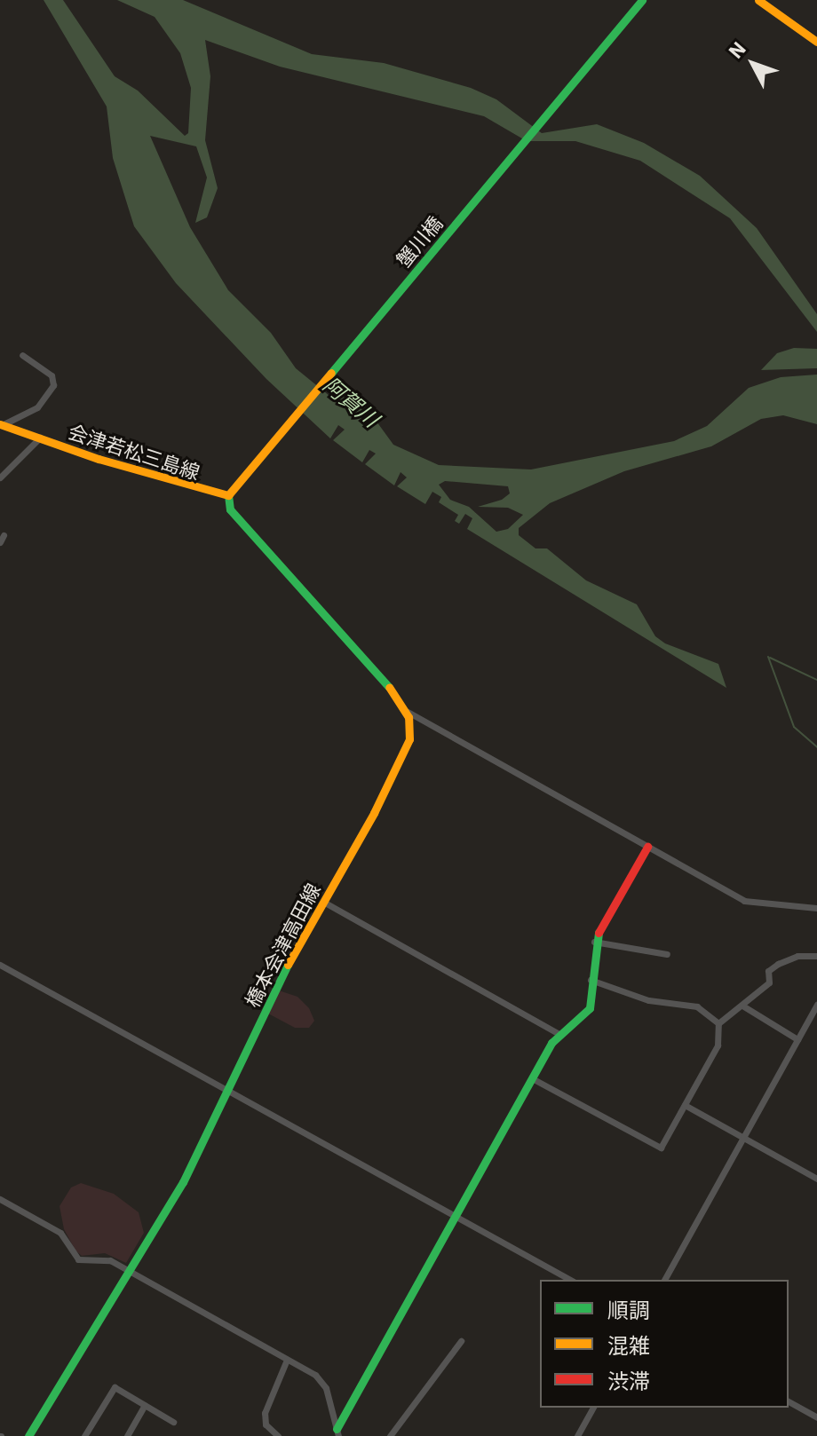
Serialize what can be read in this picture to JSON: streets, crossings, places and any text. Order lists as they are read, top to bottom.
{
  "streets": {
    "main road": ["蟹川橋", "会津若松三島線", "橋本会津高田線"]
  },
  "crossings": [
    ["蟹川橋", "会津若松三島線"]
  ],
  "water": ["阿賀川"],
  "legend": ["順調", "混雑", "渋滞"],
  "north": "top left"
}
